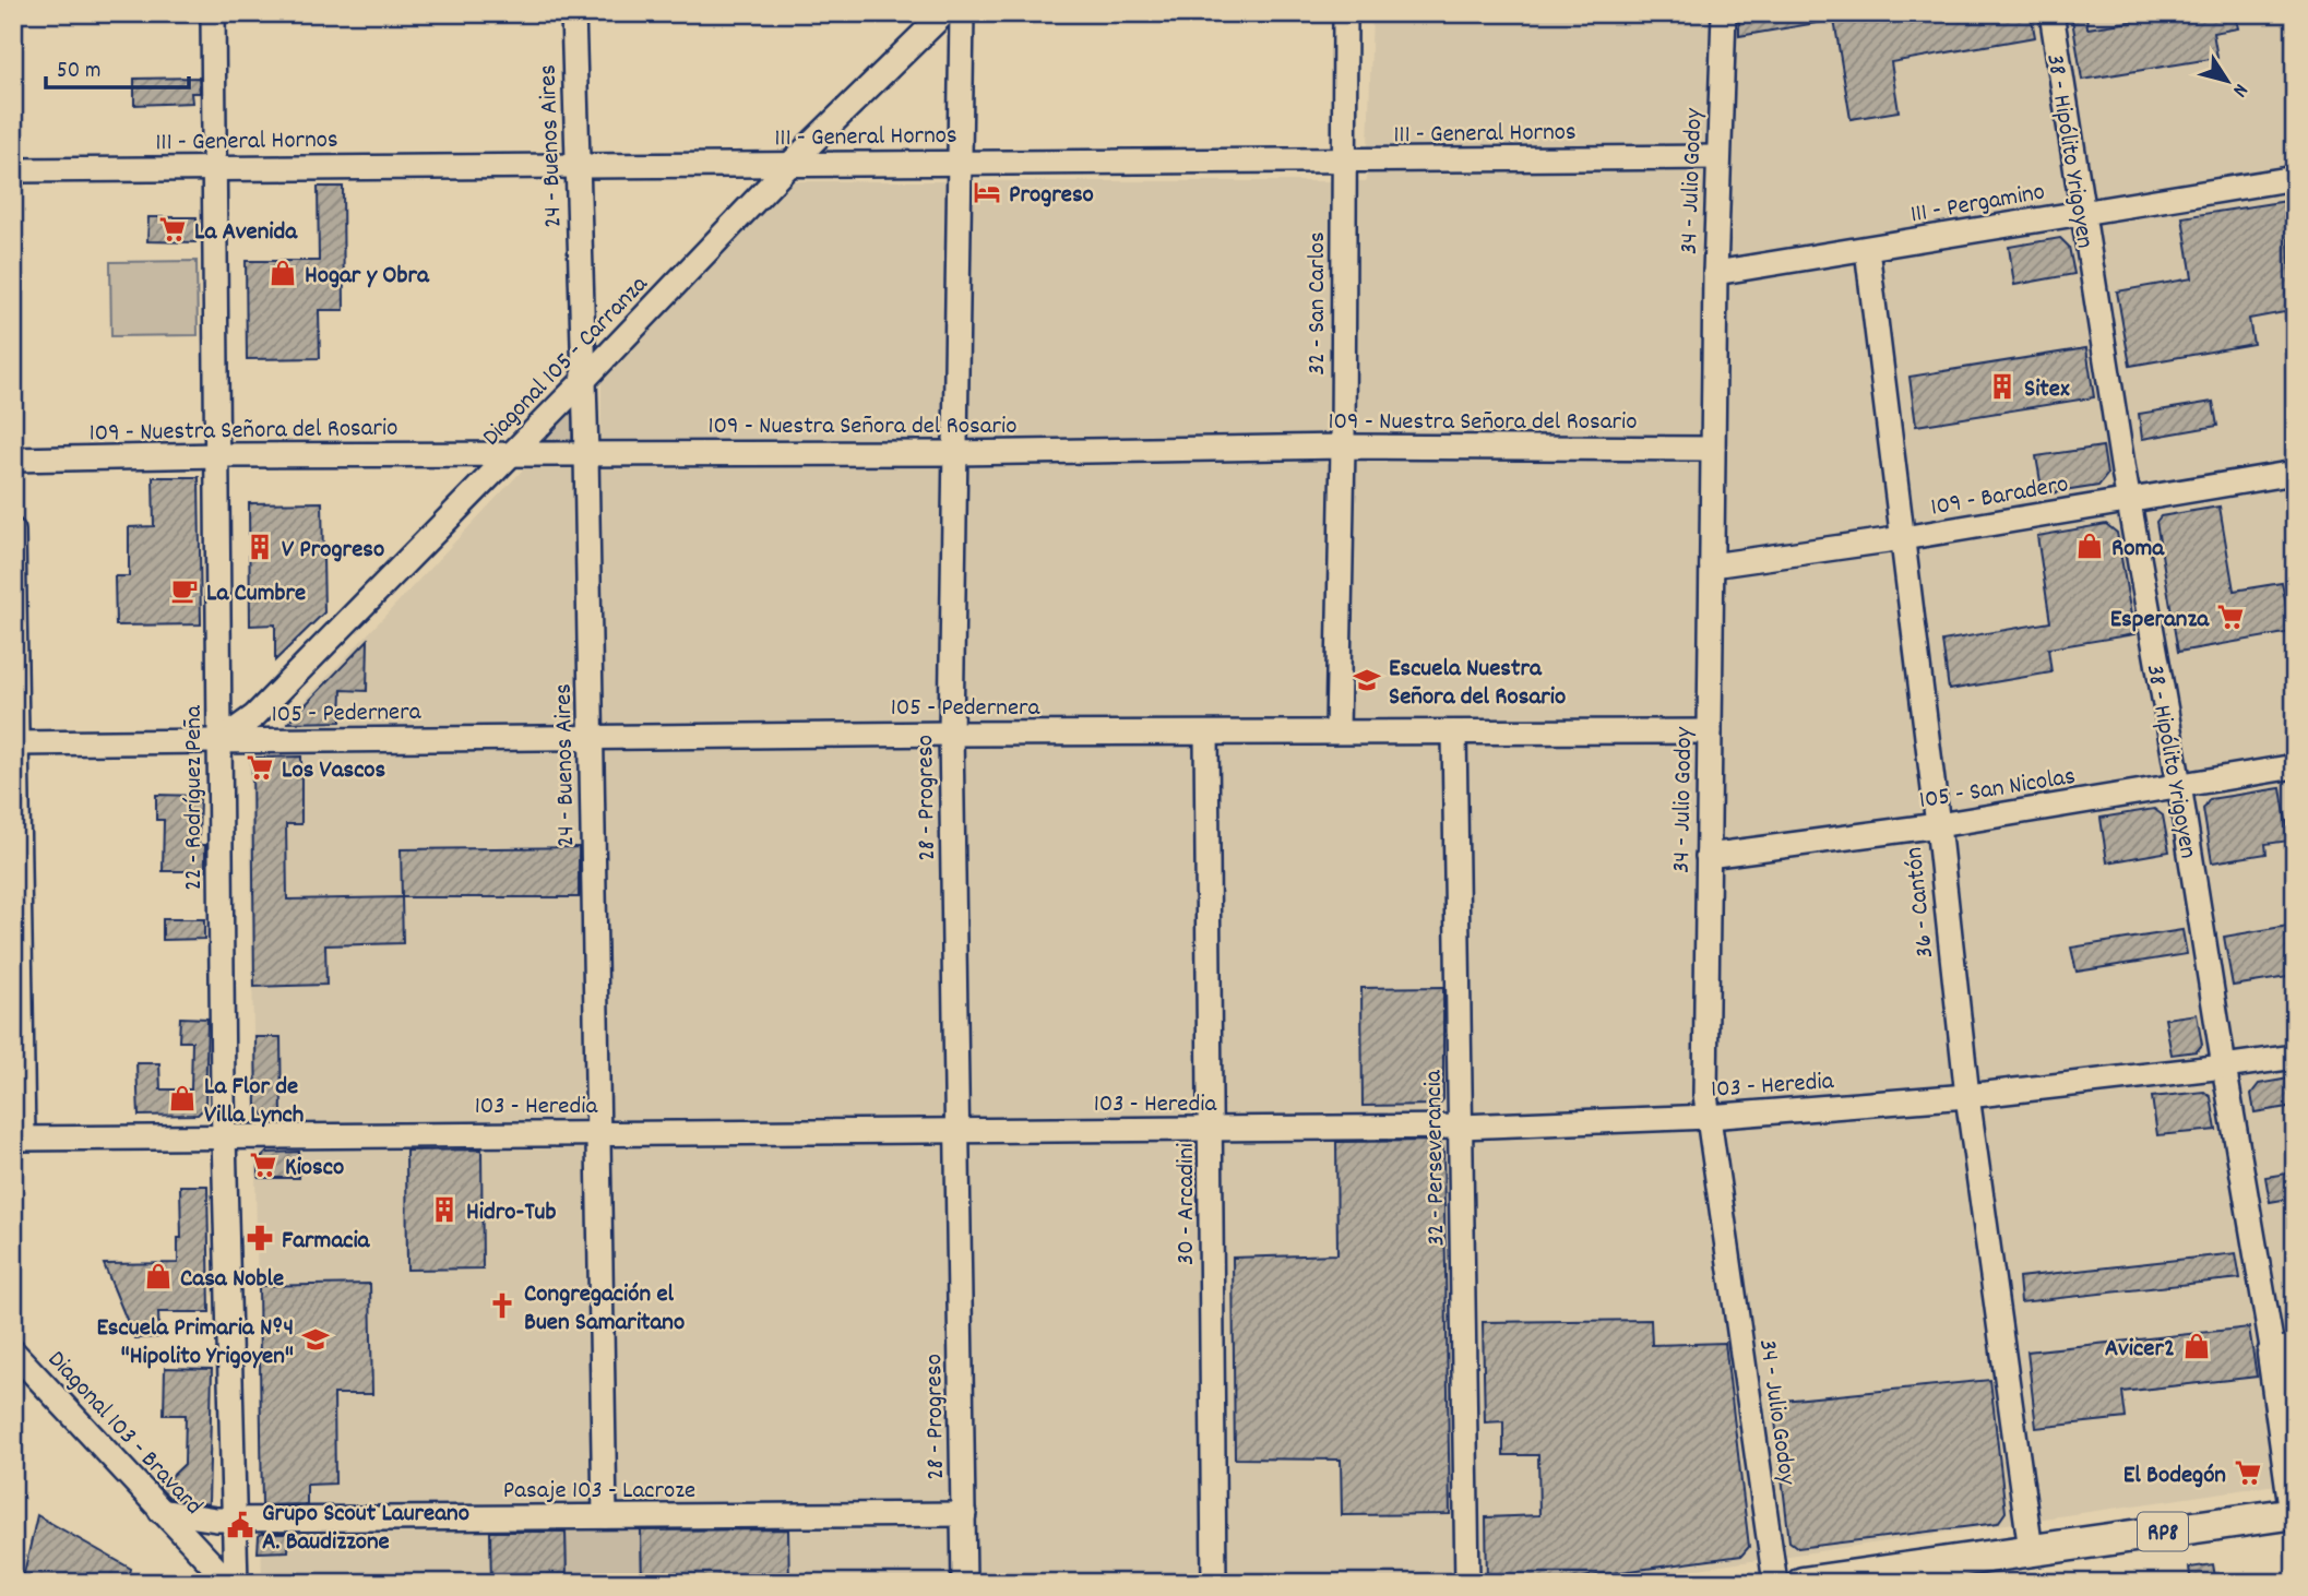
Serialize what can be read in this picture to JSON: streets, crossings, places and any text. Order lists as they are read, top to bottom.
{
  "streets": {
    "main road": ["38 - Hipólito Yrigoyen", "RP8"],
    "street": [
      "111 - General Hornos",
      "24 - Buenos Aires",
      "34 - Julio Godoy",
      "111 - Pergamino",
      "32 - San Carlos",
      "Diagonal 105 - Carranza",
      "109 - Nuestra Señora del Rosario",
      "109 - Baradero",
      "105 - Pedernera",
      "105 - San Nicolas",
      "22 - Rodríguez Peña",
      "28 - Progreso",
      "36 - Cantón",
      "103 - Heredia",
      "32 - Perseverancia",
      "30 - Arcadini",
      "Diagonal 103 - Bravard",
      "Pasaje 103 - Lacroze"
    ]
  },
  "crossings": [
    ["111 - General Hornos", "24 - Buenos Aires"],
    ["111 - General Hornos", "34 - Julio Godoy"],
    ["111 - General Hornos", "32 - San Carlos"],
    ["111 - General Hornos", "Diagonal 105 - Carranza"],
    ["111 - General Hornos", "22 - Rodríguez Peña"],
    ["111 - General Hornos", "28 - Progreso"],
    ["24 - Buenos Aires", "Diagonal 105 - Carranza"],
    ["24 - Buenos Aires", "109 - Nuestra Señora del Rosario"],
    ["24 - Buenos Aires", "105 - Pedernera"],
    ["24 - Buenos Aires", "103 - Heredia"],
    ["24 - Buenos Aires", "Pasaje 103 - Lacroze"],
    ["38 - Hipólito Yrigoyen", "111 - Pergamino"],
    ["38 - Hipólito Yrigoyen", "109 - Baradero"],
    ["38 - Hipólito Yrigoyen", "105 - San Nicolas"],
    ["38 - Hipólito Yrigoyen", "103 - Heredia"],
    ["38 - Hipólito Yrigoyen", "RP8"],
    ["34 - Julio Godoy", "111 - Pergamino"],
    ["34 - Julio Godoy", "109 - Nuestra Señora del Rosario"],
    ["34 - Julio Godoy", "109 - Baradero"],
    ["34 - Julio Godoy", "105 - Pedernera"],
    ["34 - Julio Godoy", "105 - San Nicolas"],
    ["34 - Julio Godoy", "103 - Heredia"],
    ["111 - Pergamino", "36 - Cantón"],
    ["32 - San Carlos", "109 - Nuestra Señora del Rosario"],
    ["32 - San Carlos", "105 - Pedernera"],
    ["Diagonal 105 - Carranza", "109 - Nuestra Señora del Rosario"],
    ["Diagonal 105 - Carranza", "105 - Pedernera"],
    ["Diagonal 105 - Carranza", "22 - Rodríguez Peña"],
    ["109 - Nuestra Señora del Rosario", "22 - Rodríguez Peña"],
    ["109 - Nuestra Señora del Rosario", "28 - Progreso"],
    ["109 - Baradero", "36 - Cantón"],
    ["105 - Pedernera", "22 - Rodríguez Peña"],
    ["105 - Pedernera", "28 - Progreso"],
    ["105 - Pedernera", "32 - Perseverancia"],
    ["105 - Pedernera", "30 - Arcadini"],
    ["105 - San Nicolas", "36 - Cantón"],
    ["22 - Rodríguez Peña", "103 - Heredia"],
    ["22 - Rodríguez Peña", "Pasaje 103 - Lacroze"],
    ["28 - Progreso", "103 - Heredia"],
    ["28 - Progreso", "Pasaje 103 - Lacroze"],
    ["36 - Cantón", "103 - Heredia"],
    ["36 - Cantón", "RP8"],
    ["103 - Heredia", "32 - Perseverancia"],
    ["103 - Heredia", "30 - Arcadini"],
    ["Diagonal 103 - Bravard", "Pasaje 103 - Lacroze"]
  ],
  "places": {
    "hotel": ["Progreso"],
    "supermarket": [
      "La Avenida",
      "Esperanza",
      "Los Vascos",
      "Kiosco",
      "El Bodegón"
    ],
    "shop": [
      "Hogar y Obra",
      "Roma",
      "La Flor de Villa Lynch",
      "Casa Noble",
      "Avicer2"
    ],
    "building": ["Sitex", "V Progreso", "Hidro-Tub"],
    "cafe": ["La Cumbre"],
    "school or university": ["Escuela Nuestra Señora del Rosario", "Escuela Primaria Nº4 \"Hipolito Yrigoyen\""],
    "pharmacy": ["Farmacia"],
    "church": ["Congregación el Buen Samaritano"],
    "public building": ["Grupo Scout Laureano A. Baudizzone"]
  },
  "scale_bar": "50 m",
  "north": "bottom right"
}
